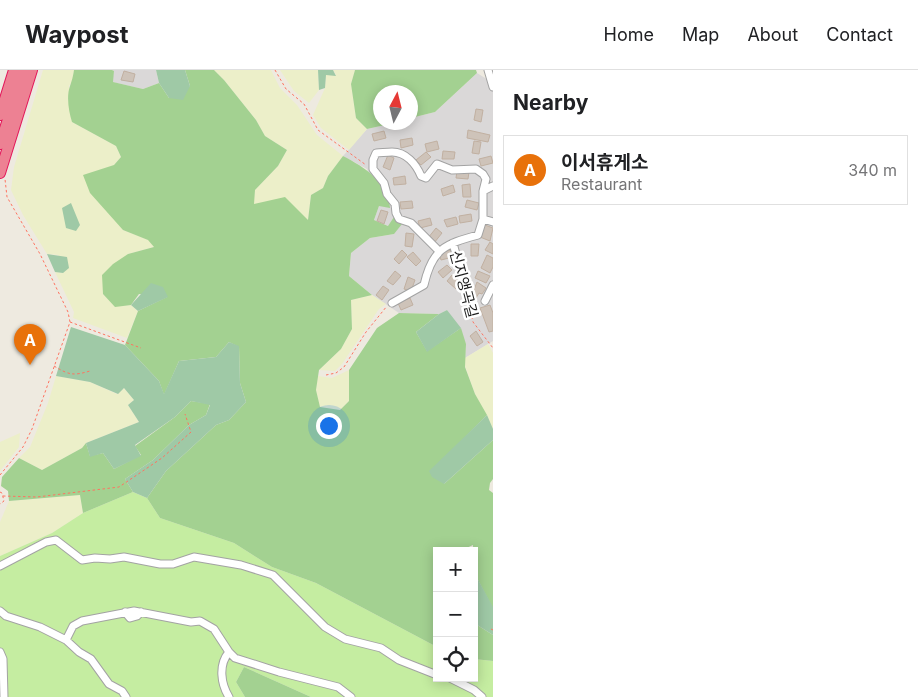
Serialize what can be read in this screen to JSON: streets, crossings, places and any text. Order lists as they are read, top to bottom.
{
  "streets": {
    "street": ["신지앵곡길"]
  },
  "north": "top",
  "page": {
    "header": "Waypost",
    "nav": [
      "Home",
      "Map",
      "About",
      "Contact"
    ],
    "heading": "Nearby",
    "list": [
      {
        "mark": "A",
        "name": "이서휴게소",
        "note": "Restaurant",
        "value": "340 m"
      }
    ],
    "pins": "A",
    "map_buttons": ["+", "−"]
  }
}
